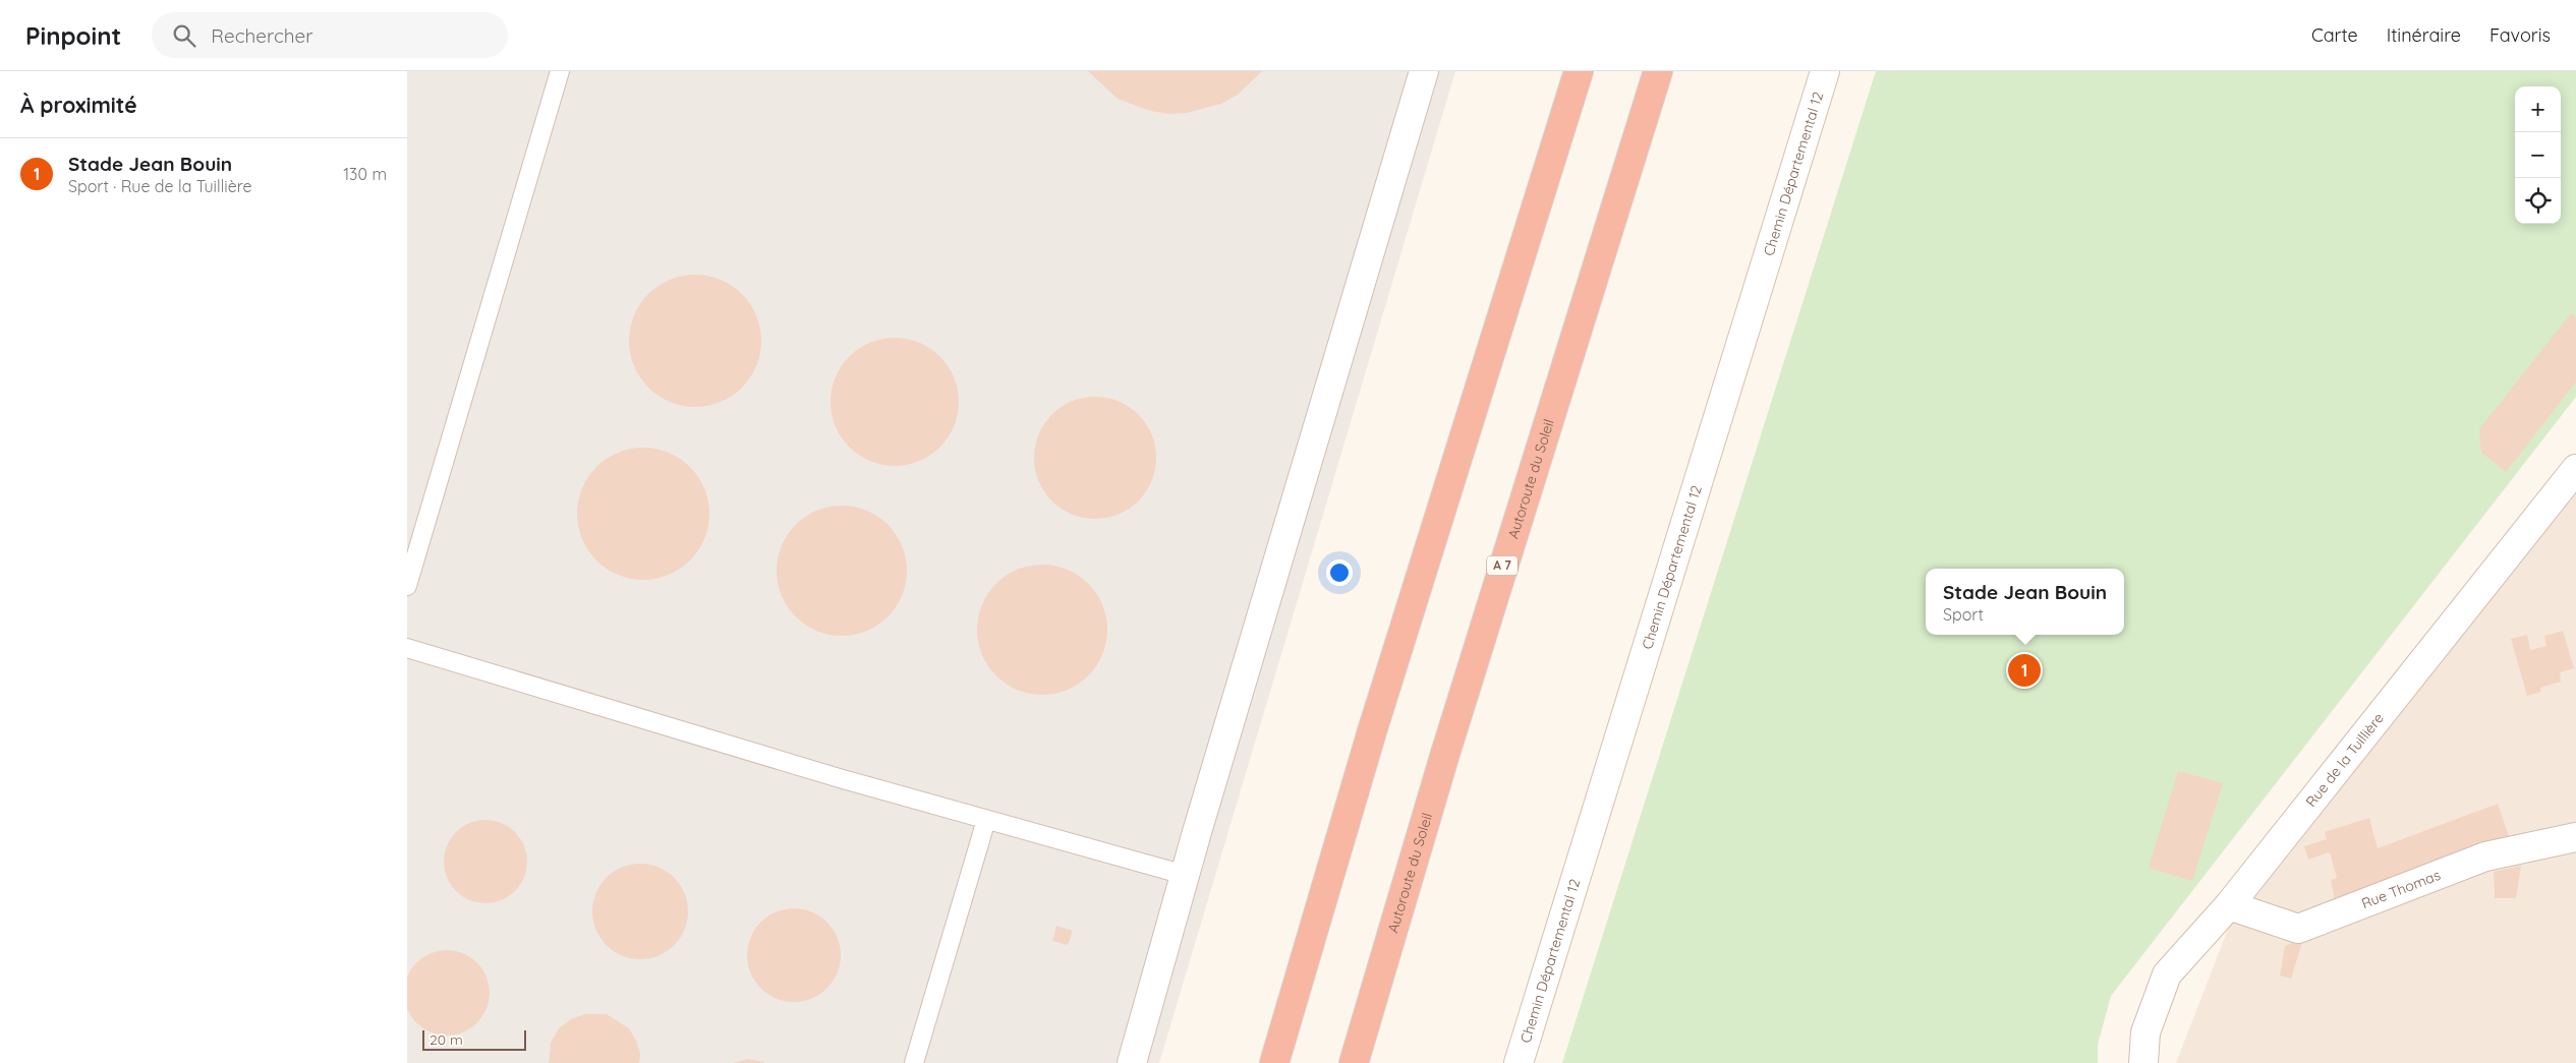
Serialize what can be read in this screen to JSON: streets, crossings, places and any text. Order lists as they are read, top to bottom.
{
  "streets": {
    "highway": ["Autoroute du Soleil", "A 7"],
    "street": ["Chemin Départemental 12", "Rue de la Tuillière", "Rue Thomas"]
  },
  "crossings": [
    ["Rue de la Tuillière", "Rue Thomas"]
  ],
  "scale_bar": "20 m",
  "page": {
    "header": "Pinpoint",
    "search": "Rechercher",
    "nav": ["Carte", "Itinéraire", "Favoris"],
    "heading": "À proximité",
    "map_buttons": ["+", "−"],
    "list": [
      {
        "mark": "1",
        "name": "Stade Jean Bouin",
        "note": "Sport · Rue de la Tuillière",
        "value": "130 m"
      }
    ],
    "popup": ["Stade Jean Bouin", "Sport"],
    "pins": "1",
    "scale": "20 m"
  }
}
